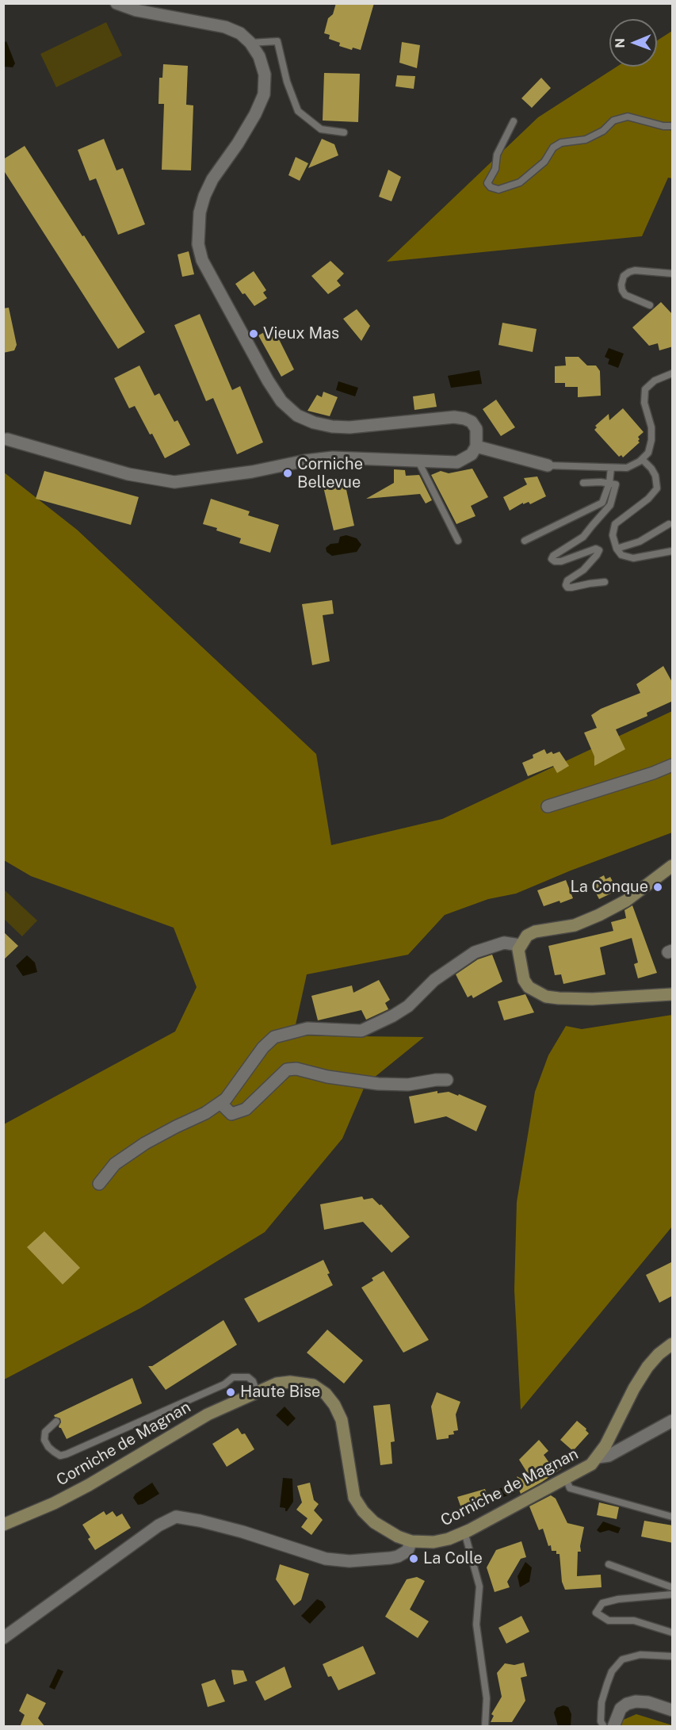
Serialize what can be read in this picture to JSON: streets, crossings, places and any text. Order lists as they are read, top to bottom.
{
  "streets": {
    "street": ["Corniche de Magnan"]
  },
  "places": [
    "Vieux Mas",
    "Corniche Bellevue",
    "La Conque",
    "Haute Bise",
    "La Colle"
  ],
  "north": "left"
}
